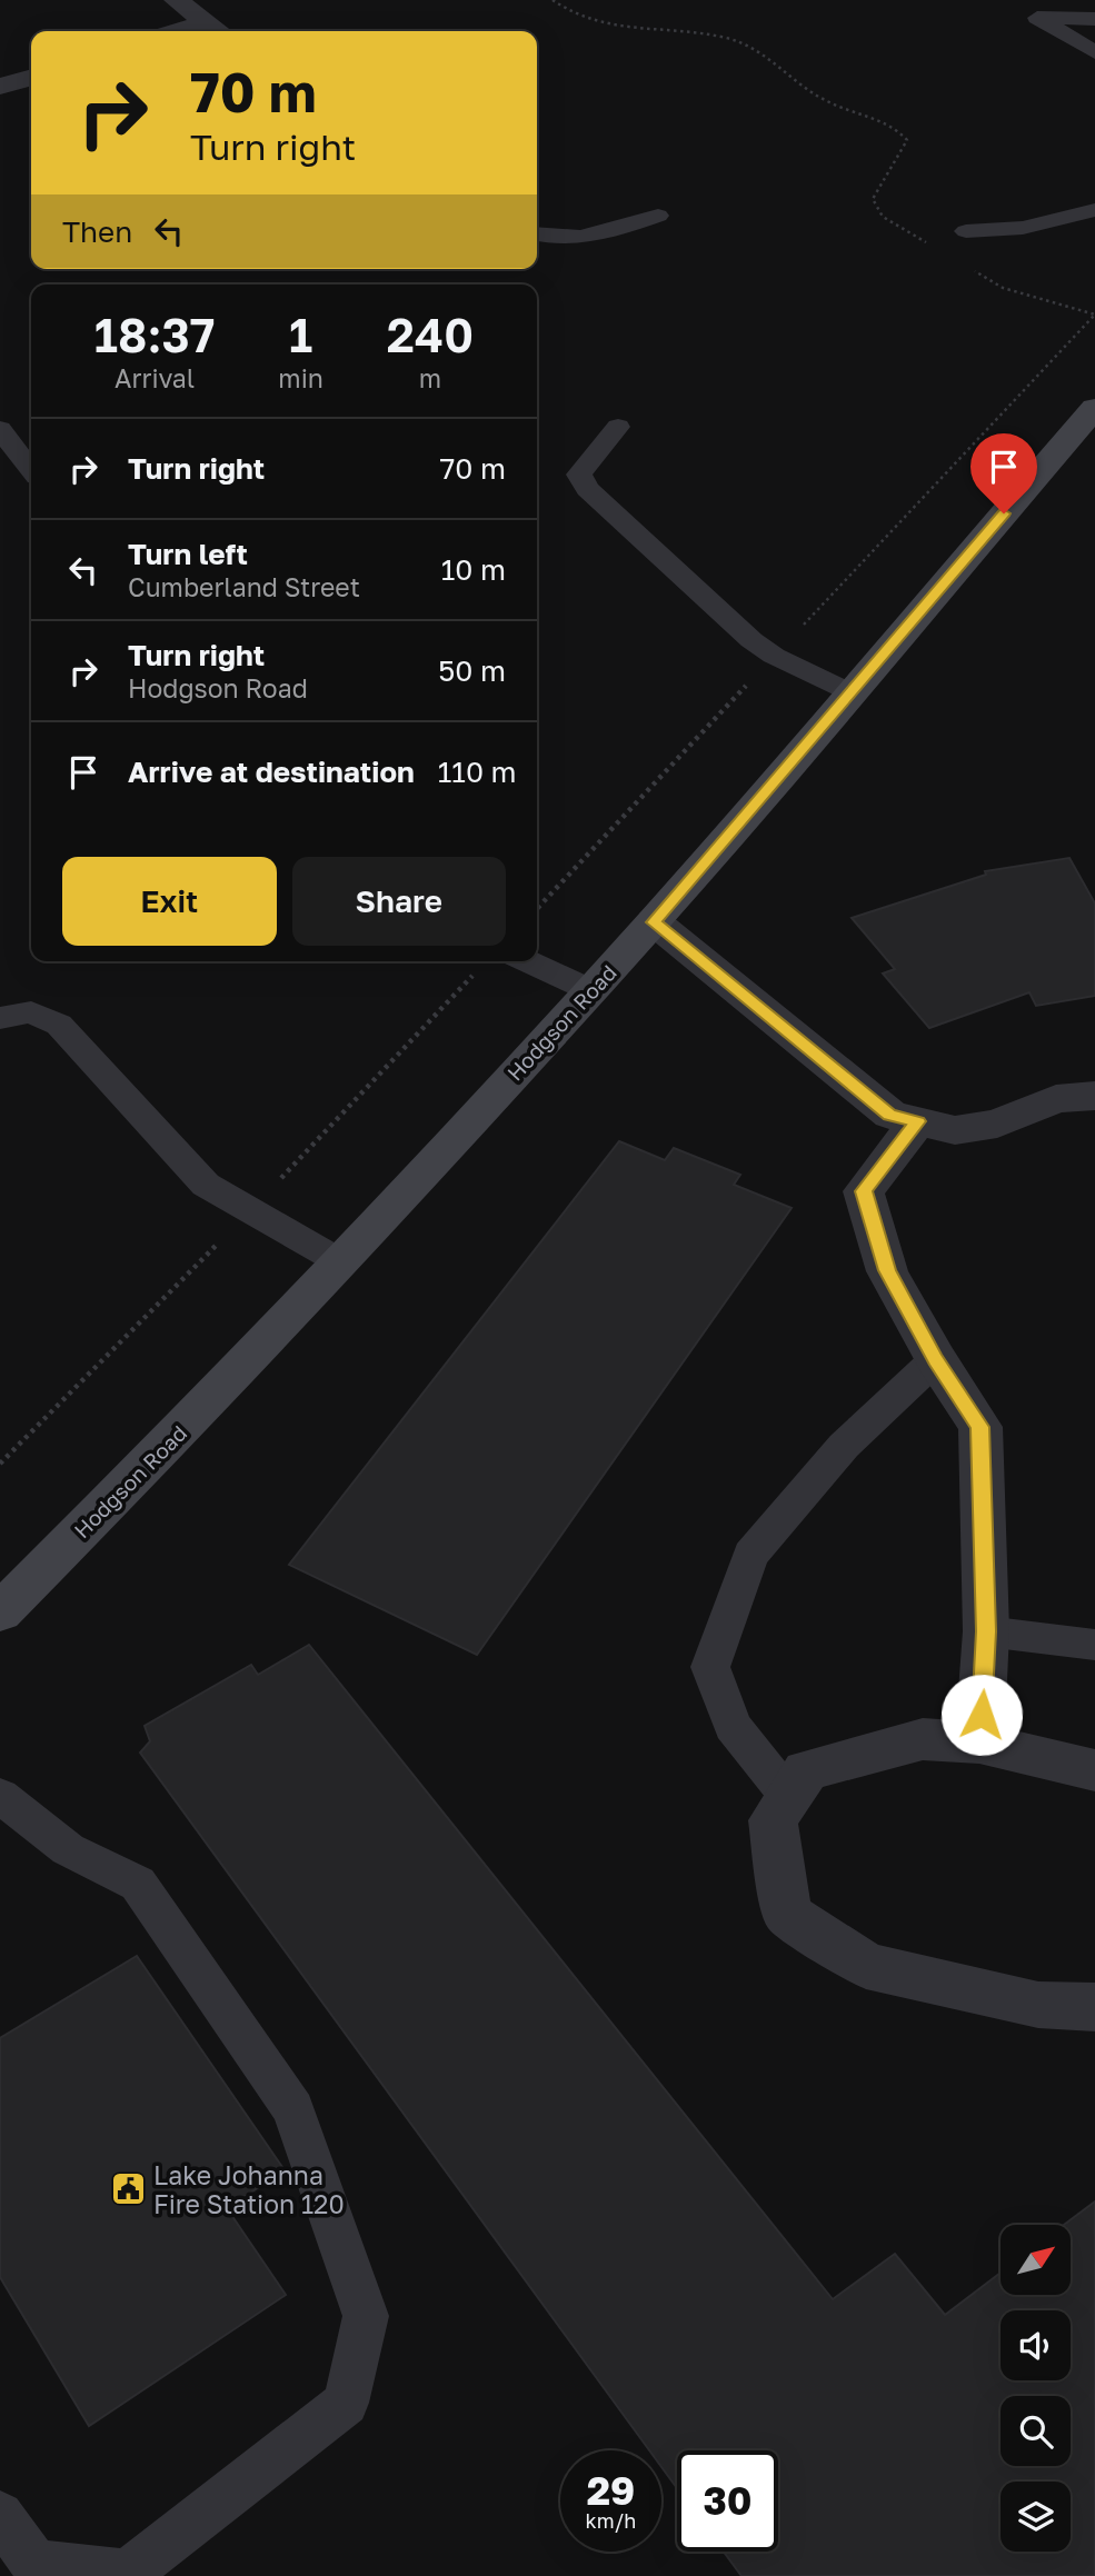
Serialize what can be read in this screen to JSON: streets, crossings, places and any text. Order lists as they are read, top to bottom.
{
  "streets": {
    "main road": ["Hodgson Road"]
  },
  "places": {
    "public building": ["Lake Johanna Fire Station 120"]
  },
  "north": "top right",
  "page": {
    "turn": ["70 m", "Turn right"],
    "then": "Then",
    "eta": [
      "18:37",
      "Arrival",
      "1",
      "min",
      "240",
      "m"
    ],
    "list": [
      {
        "name": "Turn right",
        "value": "70 m"
      },
      {
        "name": "Turn left",
        "note": "Cumberland Street",
        "value": "10 m"
      },
      {
        "name": "Turn right",
        "note": "Hodgson Road",
        "value": "50 m"
      },
      {
        "name": "Arrive at destination",
        "value": "110 m"
      }
    ],
    "buttons": ["Exit", "Share"],
    "speed": "29 km/h",
    "limit": "30"
  }
}
